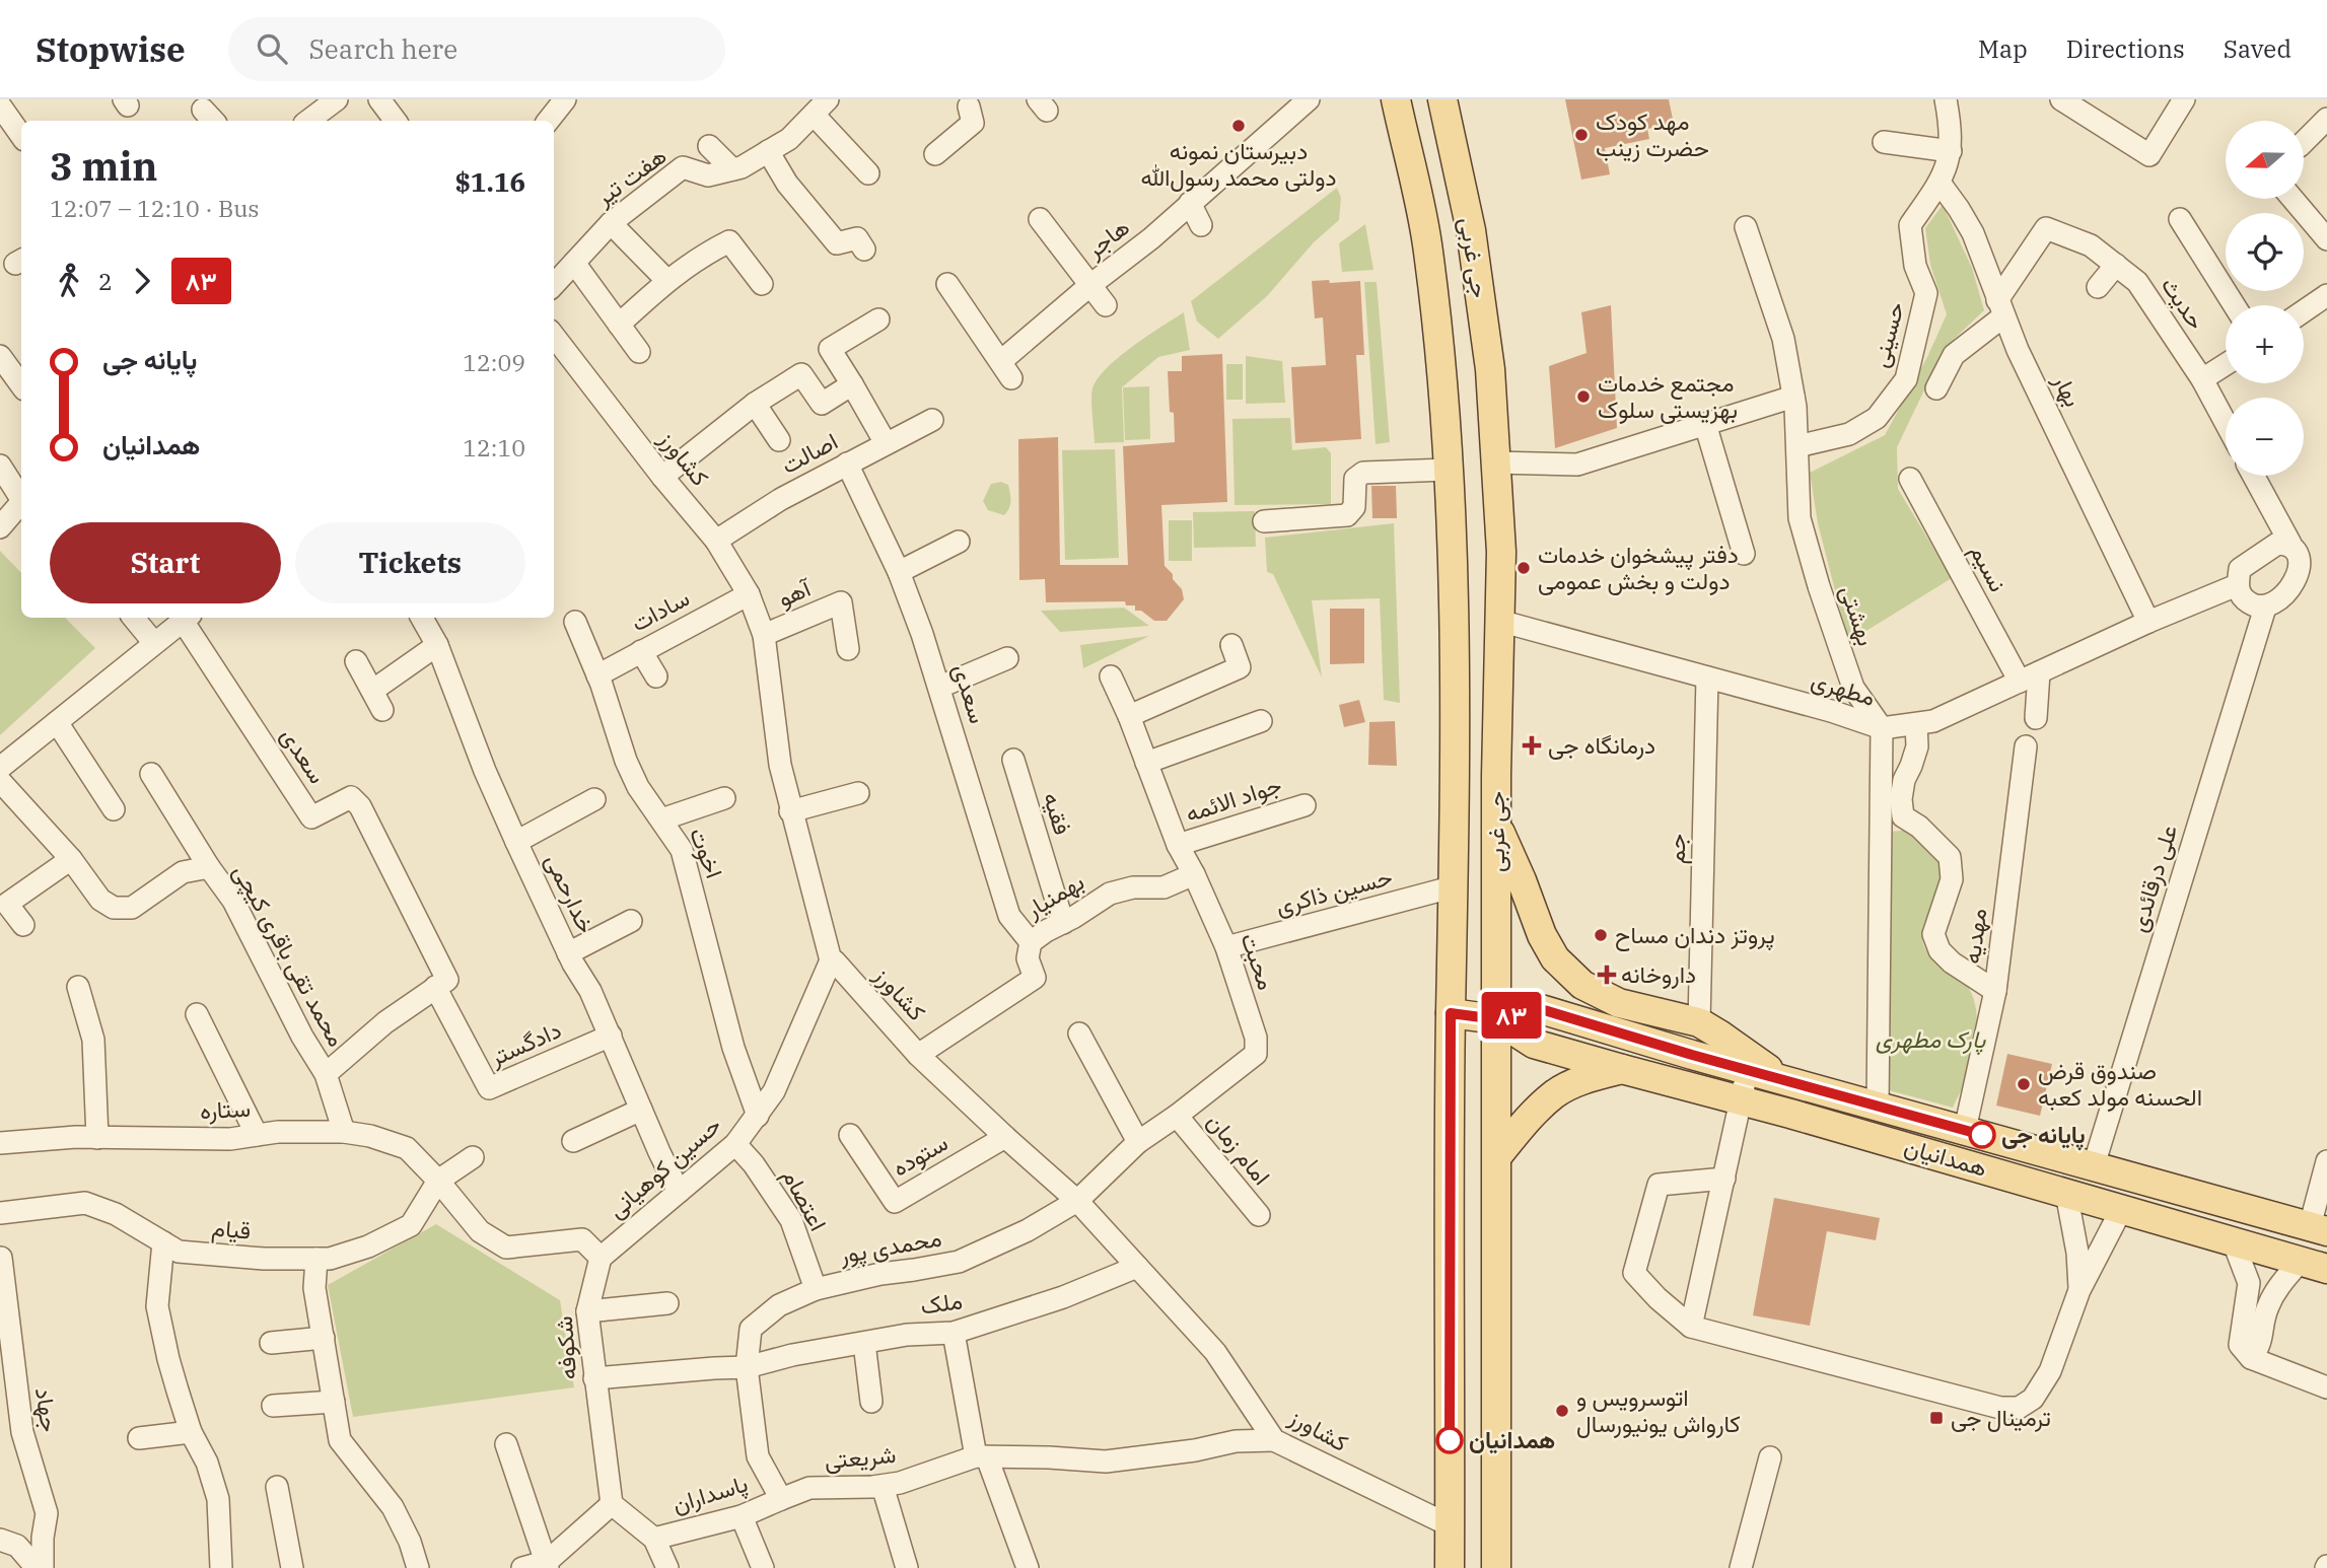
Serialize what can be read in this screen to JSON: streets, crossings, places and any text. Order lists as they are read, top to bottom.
{
  "streets": {
    "main road": ["جی غربی", "همدانیان"],
    "street": [
      "هفت تیر",
      "هاجر",
      "حدیث",
      "حسینی",
      "بهار",
      "اصالت",
      "کشاورز",
      "نسیم",
      "آهو",
      "سادات",
      "بهشتی",
      "مطهری",
      "سعدی",
      "جواد الائمه",
      "فقیه",
      "جم",
      "اخوت",
      "علی درقائدی",
      "حسین ذاکری",
      "خدارحمی",
      "بهمنیار",
      "مهدیه",
      "محمد تقی باقری کیچی",
      "محبت",
      "دادگستر",
      "ستاره",
      "امام زمان",
      "ستوده",
      "حسین کوهیانی",
      "اعتصام",
      "قیام",
      "محمدی پور",
      "ملک",
      "شکوفه",
      "جهاد",
      "شریعتی",
      "پاسداران"
    ]
  },
  "crossings": [
    ["جی غربی", "کشاورز"],
    ["جی غربی", "مطهری"],
    ["جی غربی", "حسین ذاکری"],
    ["جی غربی", "همدانیان"],
    ["حدیث", "بهار"],
    ["حسینی", "بهار"],
    ["حسینی", "بهشتی"],
    ["بهار", "مطهری"],
    ["اصالت", "کشاورز"],
    ["اصالت", "سعدی"],
    ["کشاورز", "آهو"],
    ["کشاورز", "سادات"],
    ["کشاورز", "بهمنیار"],
    ["کشاورز", "محبت"],
    ["کشاورز", "ستوده"],
    ["کشاورز", "حسین کوهیانی"],
    ["کشاورز", "محمدی پور"],
    ["کشاورز", "ملک"],
    ["کشاورز", "شریعتی"],
    ["نسیم", "مطهری"],
    ["سادات", "اخوت"],
    ["بهشتی", "مطهری"],
    ["مطهری", "جم"],
    ["مطهری", "علی درقائدی"],
    ["سعدی", "بهمنیار"],
    ["سعدی", "دادگستر"],
    ["جواد الائمه", "محبت"],
    ["فقیه", "بهمنیار"],
    ["اخوت", "حسین کوهیانی"],
    ["علی درقائدی", "همدانیان"],
    ["حسین ذاکری", "محبت"],
    ["خدارحمی", "دادگستر"],
    ["خدارحمی", "حسین کوهیانی"],
    ["بهمنیار", "محبت"],
    ["مهدیه", "همدانیان"],
    ["محمد تقی باقری کیچی", "ستاره"],
    ["محبت", "امام زمان"],
    ["محبت", "محمدی پور"],
    ["ستاره", "قیام"],
    ["حسین کوهیانی", "اعتصام"],
    ["حسین کوهیانی", "شکوفه"],
    ["اعتصام", "محمدی پور"],
    ["محمدی پور", "ملک"],
    ["شریعتی", "پاسداران"]
  ],
  "parks": ["پارک مطهری"],
  "places": {
    "other": [
      "دبیرستان نمونه دولتی محمد رسول‌الله",
      "مهد کودک حضرت زینب",
      "مجتمع خدمات بهزیستی سلوک",
      "دفتر پیشخوان خدمات دولت و بخش عمومی",
      "پروتز دندان مساح",
      "صندوق قرض الحسنه مولد کعبه",
      "پایانه جی",
      "اتوسرویس و کارواش یونیورسال",
      "همدانیان"
    ],
    "health": ["درمانگاه جی", "داروخانه"],
    "transit": ["ترمینال جی"]
  },
  "lines": ["bus line ۸۳"],
  "north": "left",
  "page": {
    "header": "Stopwise",
    "search": "Search here",
    "nav": ["Map", "Directions", "Saved"],
    "on_map": "۸۳",
    "map_buttons": ["+", "−"],
    "heading": ["3 min", "12:07 – 12:10 · Bus", "$1.16"],
    "legs": ["2", "۸۳"],
    "list": [
      {
        "name": "پایانه جی",
        "value": "12:09"
      },
      {
        "name": "همدانیان",
        "value": "12:10"
      }
    ],
    "buttons": ["Start", "Tickets"]
  }
}
